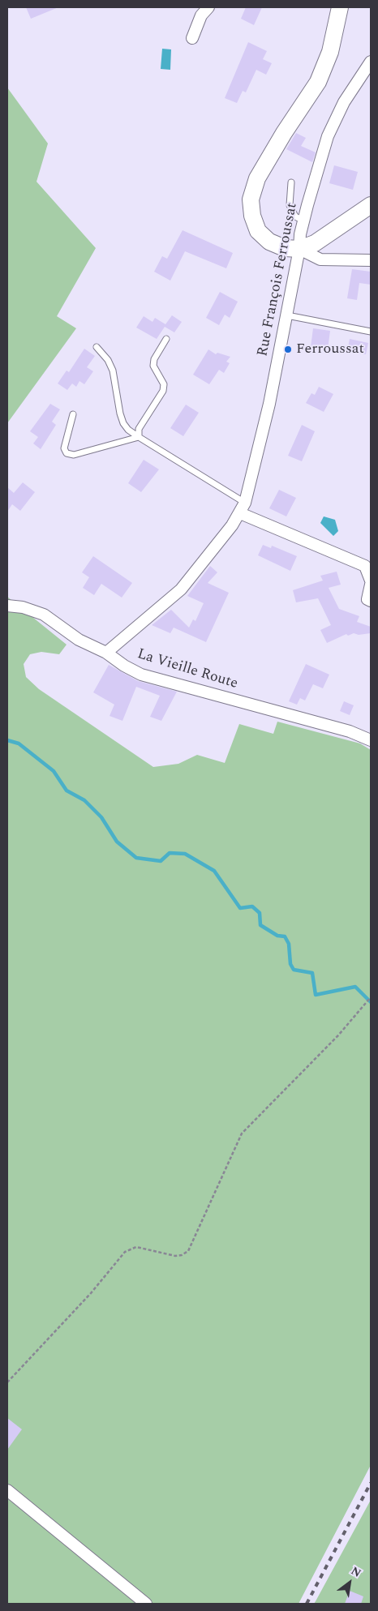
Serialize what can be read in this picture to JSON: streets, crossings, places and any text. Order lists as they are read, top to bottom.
{
  "streets": {
    "street": ["Rue François Ferroussat", "La Vieille Route"]
  },
  "crossings": [
    ["Rue François Ferroussat", "La Vieille Route"]
  ],
  "places": ["Ferroussat"],
  "north": "top right"
}
